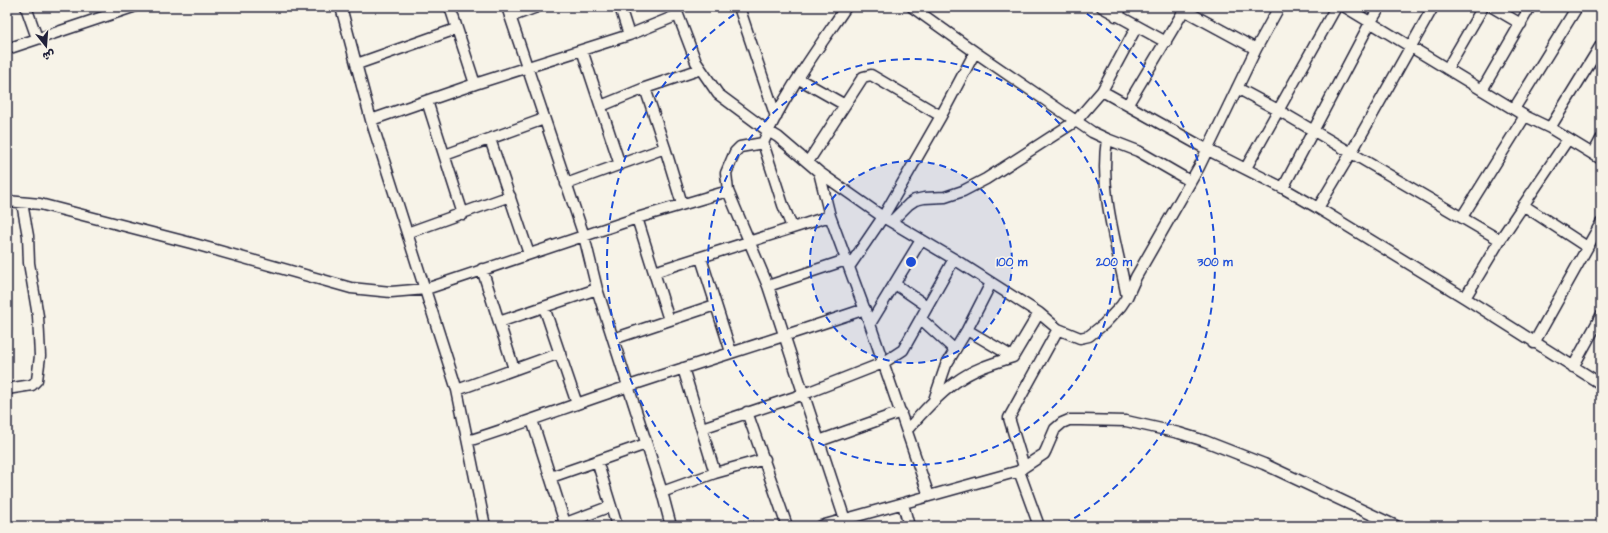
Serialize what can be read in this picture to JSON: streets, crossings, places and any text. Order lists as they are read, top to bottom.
{
  "north": "bottom",
  "rings": ["100 m", "200 m", "300 m"]
}
